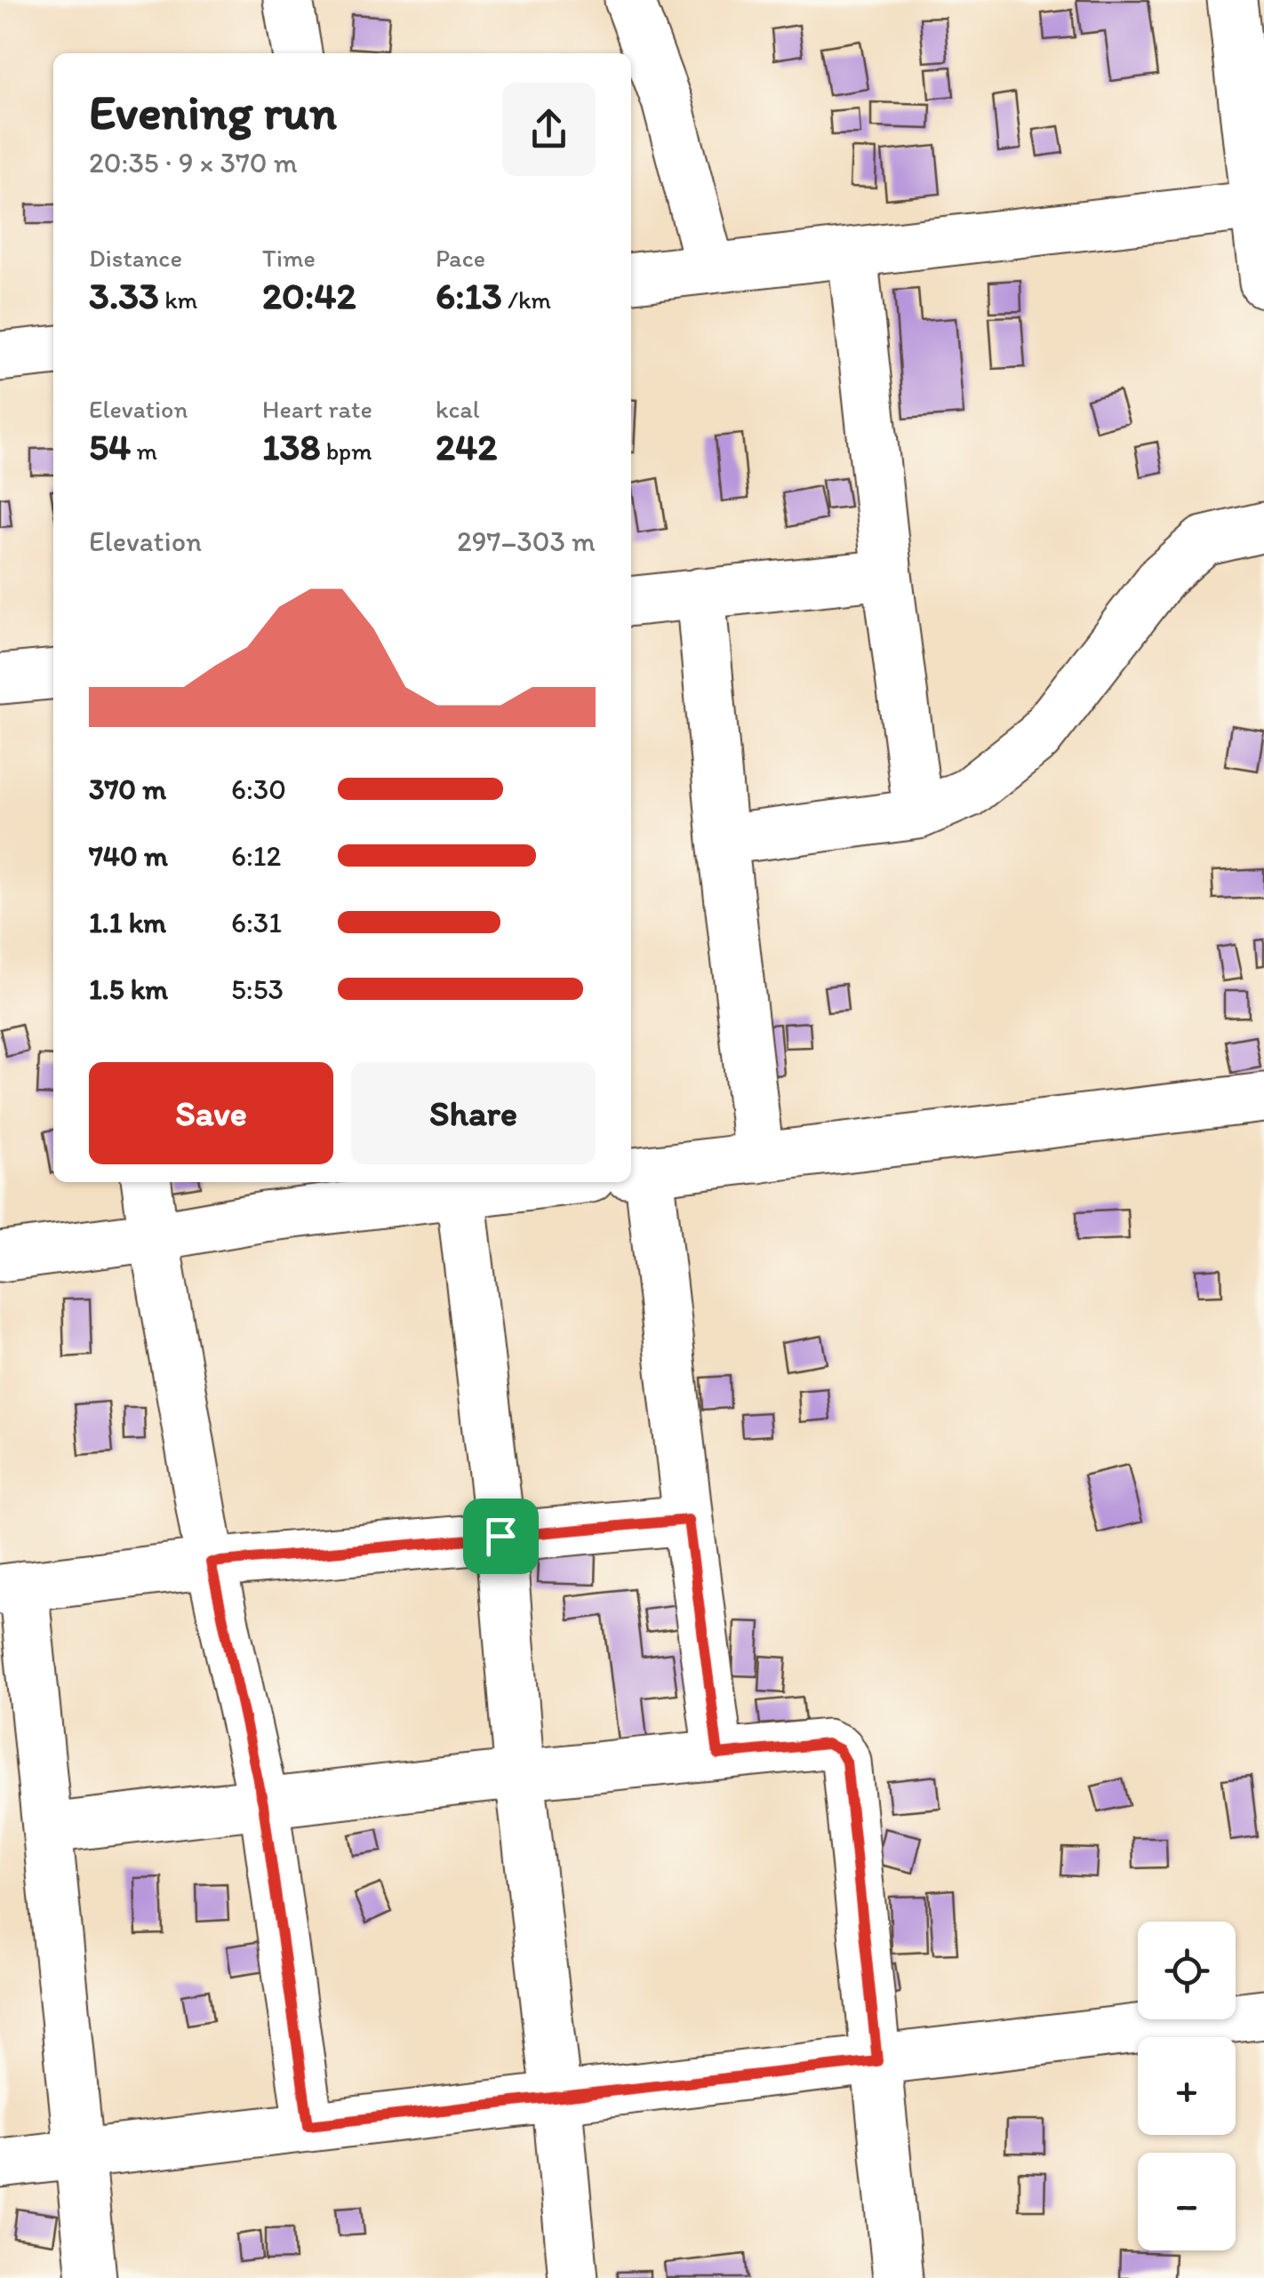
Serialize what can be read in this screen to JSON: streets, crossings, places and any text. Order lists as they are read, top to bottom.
{
  "page": {
    "heading": ["Evening run", "20:35 · 9 × 370 m"],
    "stats": [
      ["Distance", "3.33 km"],
      ["Time", "20:42"],
      ["Pace", "6:13 /km"],
      ["Elevation", "54 m"],
      ["Heart rate", "138 bpm"],
      ["kcal", "242"]
    ],
    "chart": ["Elevation", "297–303 m"],
    "list": [
      {
        "name": "370 m",
        "note": "6:30"
      },
      {
        "name": "740 m",
        "note": "6:12"
      },
      {
        "name": "1.1 km",
        "note": "6:31"
      },
      {
        "name": "1.5 km",
        "note": "5:53"
      }
    ],
    "buttons": ["Save", "Share"],
    "map_buttons": ["+", "−"]
  }
}
